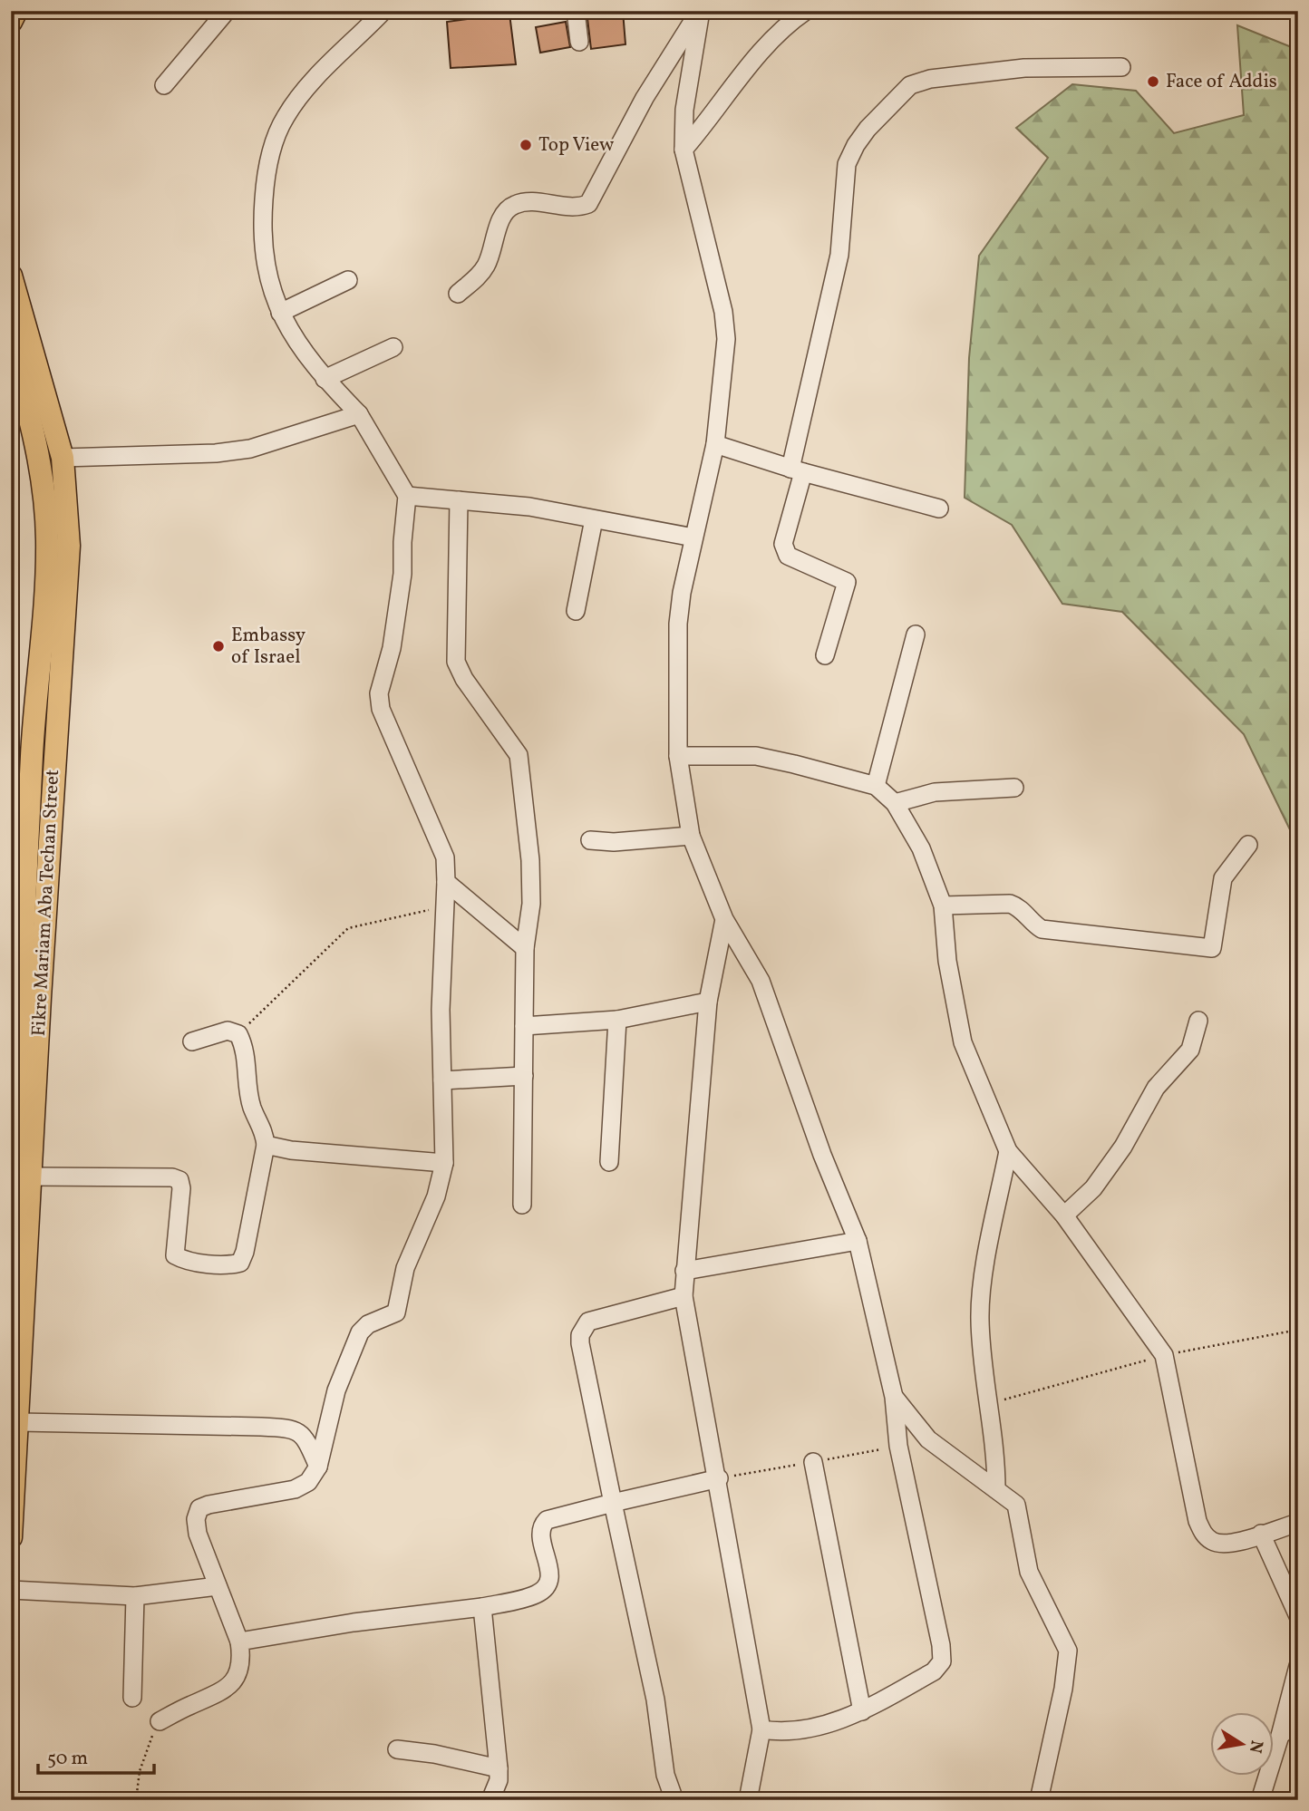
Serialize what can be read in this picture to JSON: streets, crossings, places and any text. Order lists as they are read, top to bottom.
{
  "streets": {
    "main road": ["Fikre Mariam Aba Techan Street"]
  },
  "places": ["Face of Addis", "Top View", "Embassy of Israel"],
  "scale_bar": "50 m",
  "north": "right"
}
